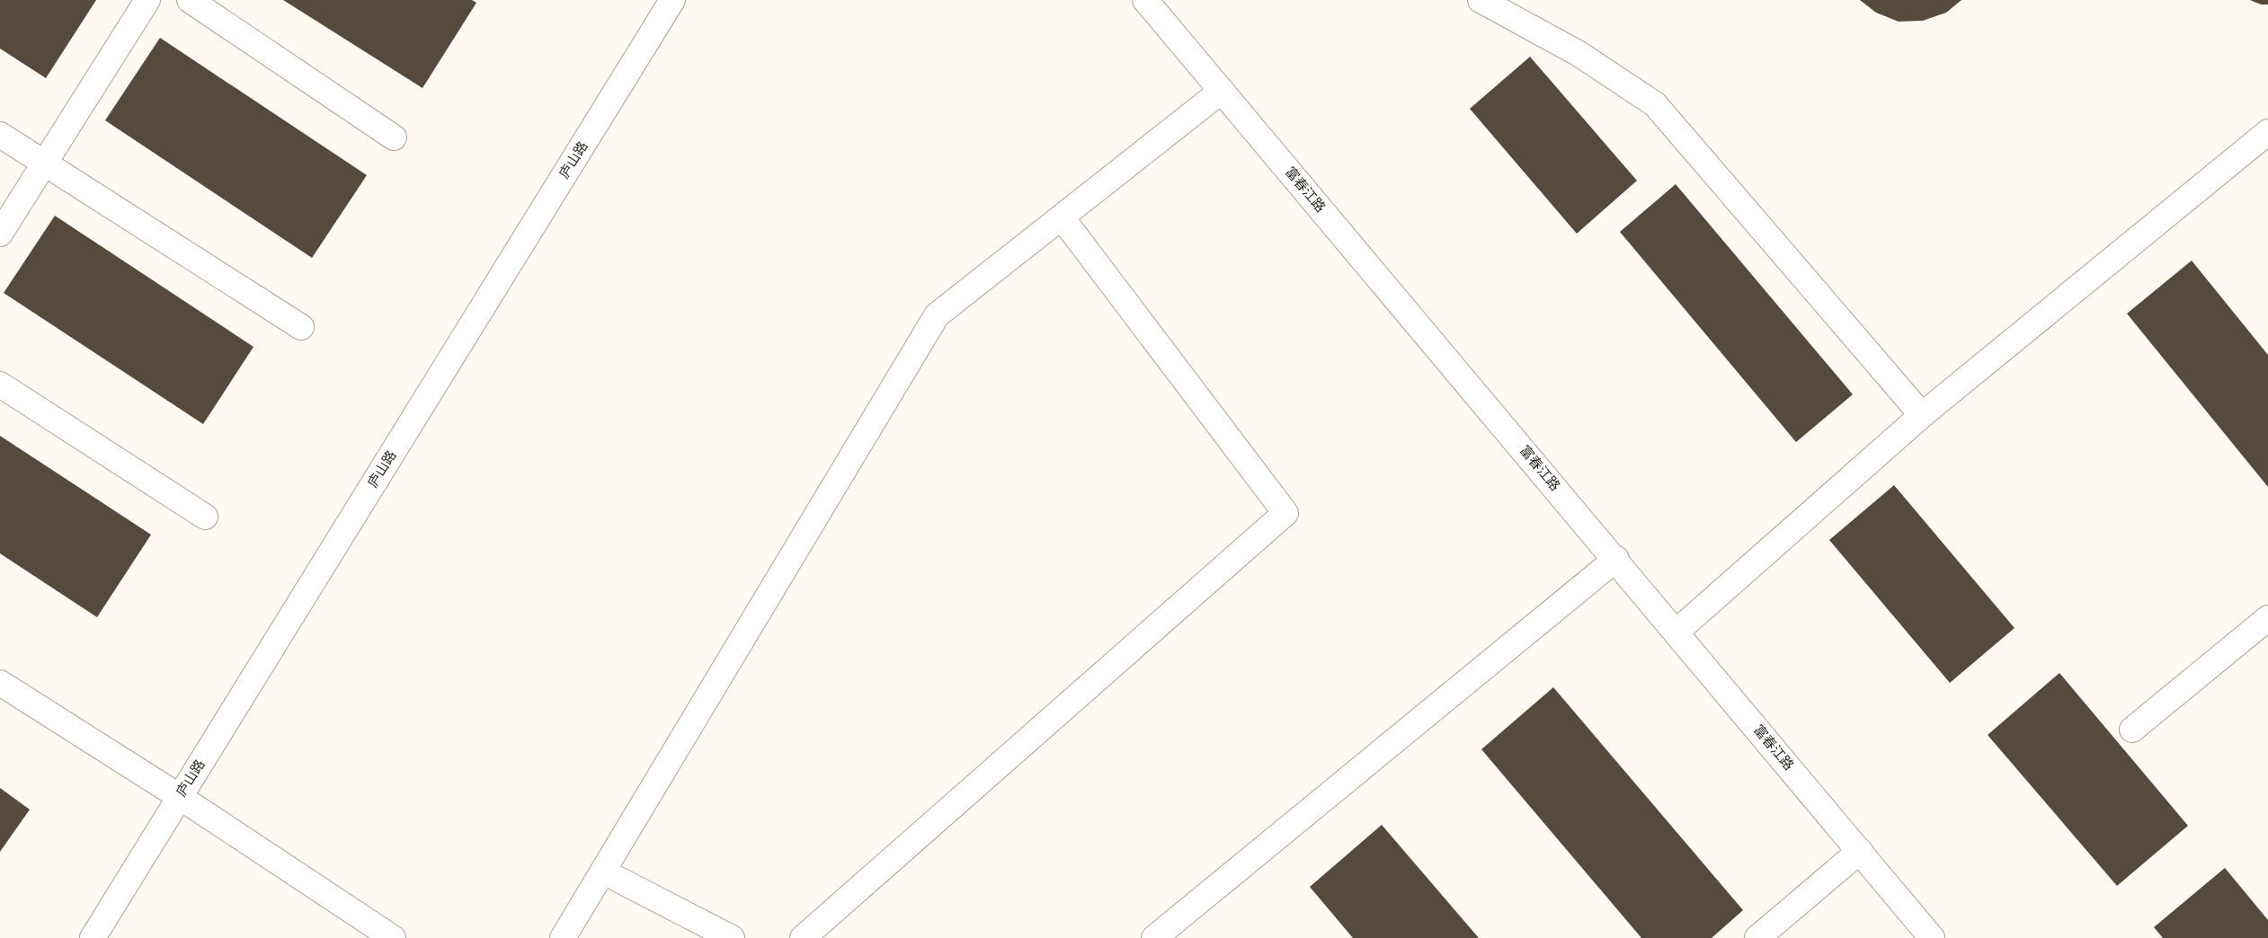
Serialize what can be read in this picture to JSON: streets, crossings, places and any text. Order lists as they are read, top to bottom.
{
  "streets": {
    "street": ["庐山路", "富春江路"]
  }
}
